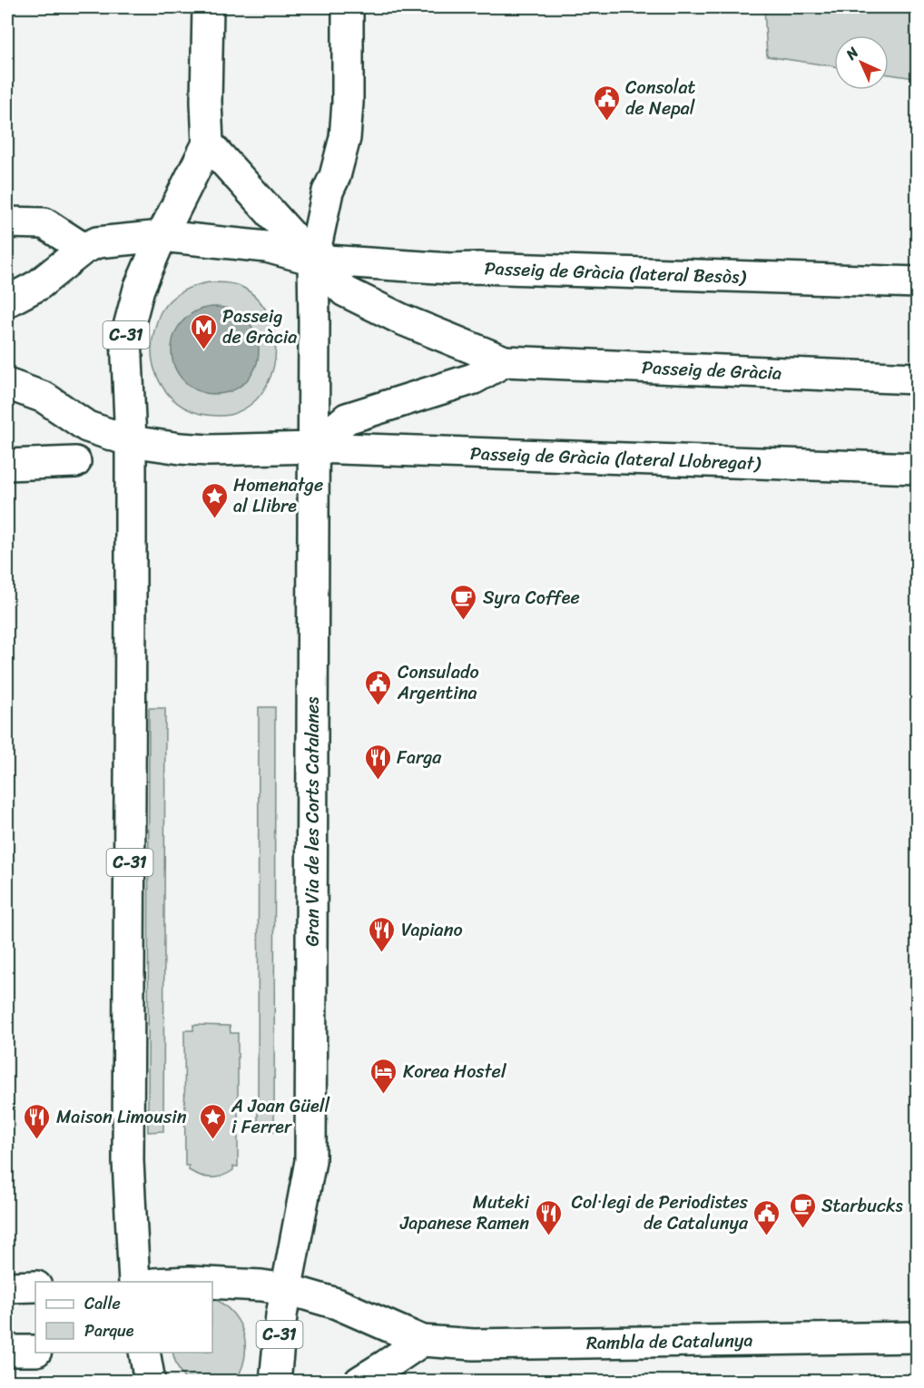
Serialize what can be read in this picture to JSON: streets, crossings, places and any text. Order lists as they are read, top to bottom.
{
  "streets": {
    "street": [
      "Passeig de Gràcia (lateral Besòs)",
      "C-31",
      "Passeig de Gràcia",
      "Passeig de Gràcia (lateral Llobregat)",
      "Gran Via de les Corts Catalanes",
      "Rambla de Catalunya"
    ]
  },
  "crossings": [
    ["Passeig de Gràcia (lateral Besòs)", "Passeig de Gràcia"],
    ["Passeig de Gràcia (lateral Besòs)", "Gran Via de les Corts Catalanes"],
    ["Passeig de Gràcia", "Gran Via de les Corts Catalanes"],
    ["Passeig de Gràcia (lateral Llobregat)", "Gran Via de les Corts Catalanes"],
    ["Gran Via de les Corts Catalanes", "Rambla de Catalunya"]
  ],
  "places": {
    "public building": ["Consolat de Nepal", "Consulado Argentina", "Col·legi de Periodistes de Catalunya"],
    "metro station": ["Passeig de Gràcia"],
    "place": ["Homenatge al Llibre", "A Joan Güell i Ferrer"],
    "cafe": ["Syra Coffee", "Starbucks"],
    "restaurant": [
      "Farga",
      "Vapiano",
      "Maison Limousin",
      "Muteki Japanese Ramen"
    ],
    "hotel": ["Korea Hostel"]
  },
  "legend": ["Calle", "Parque"],
  "north": "top left"
}
